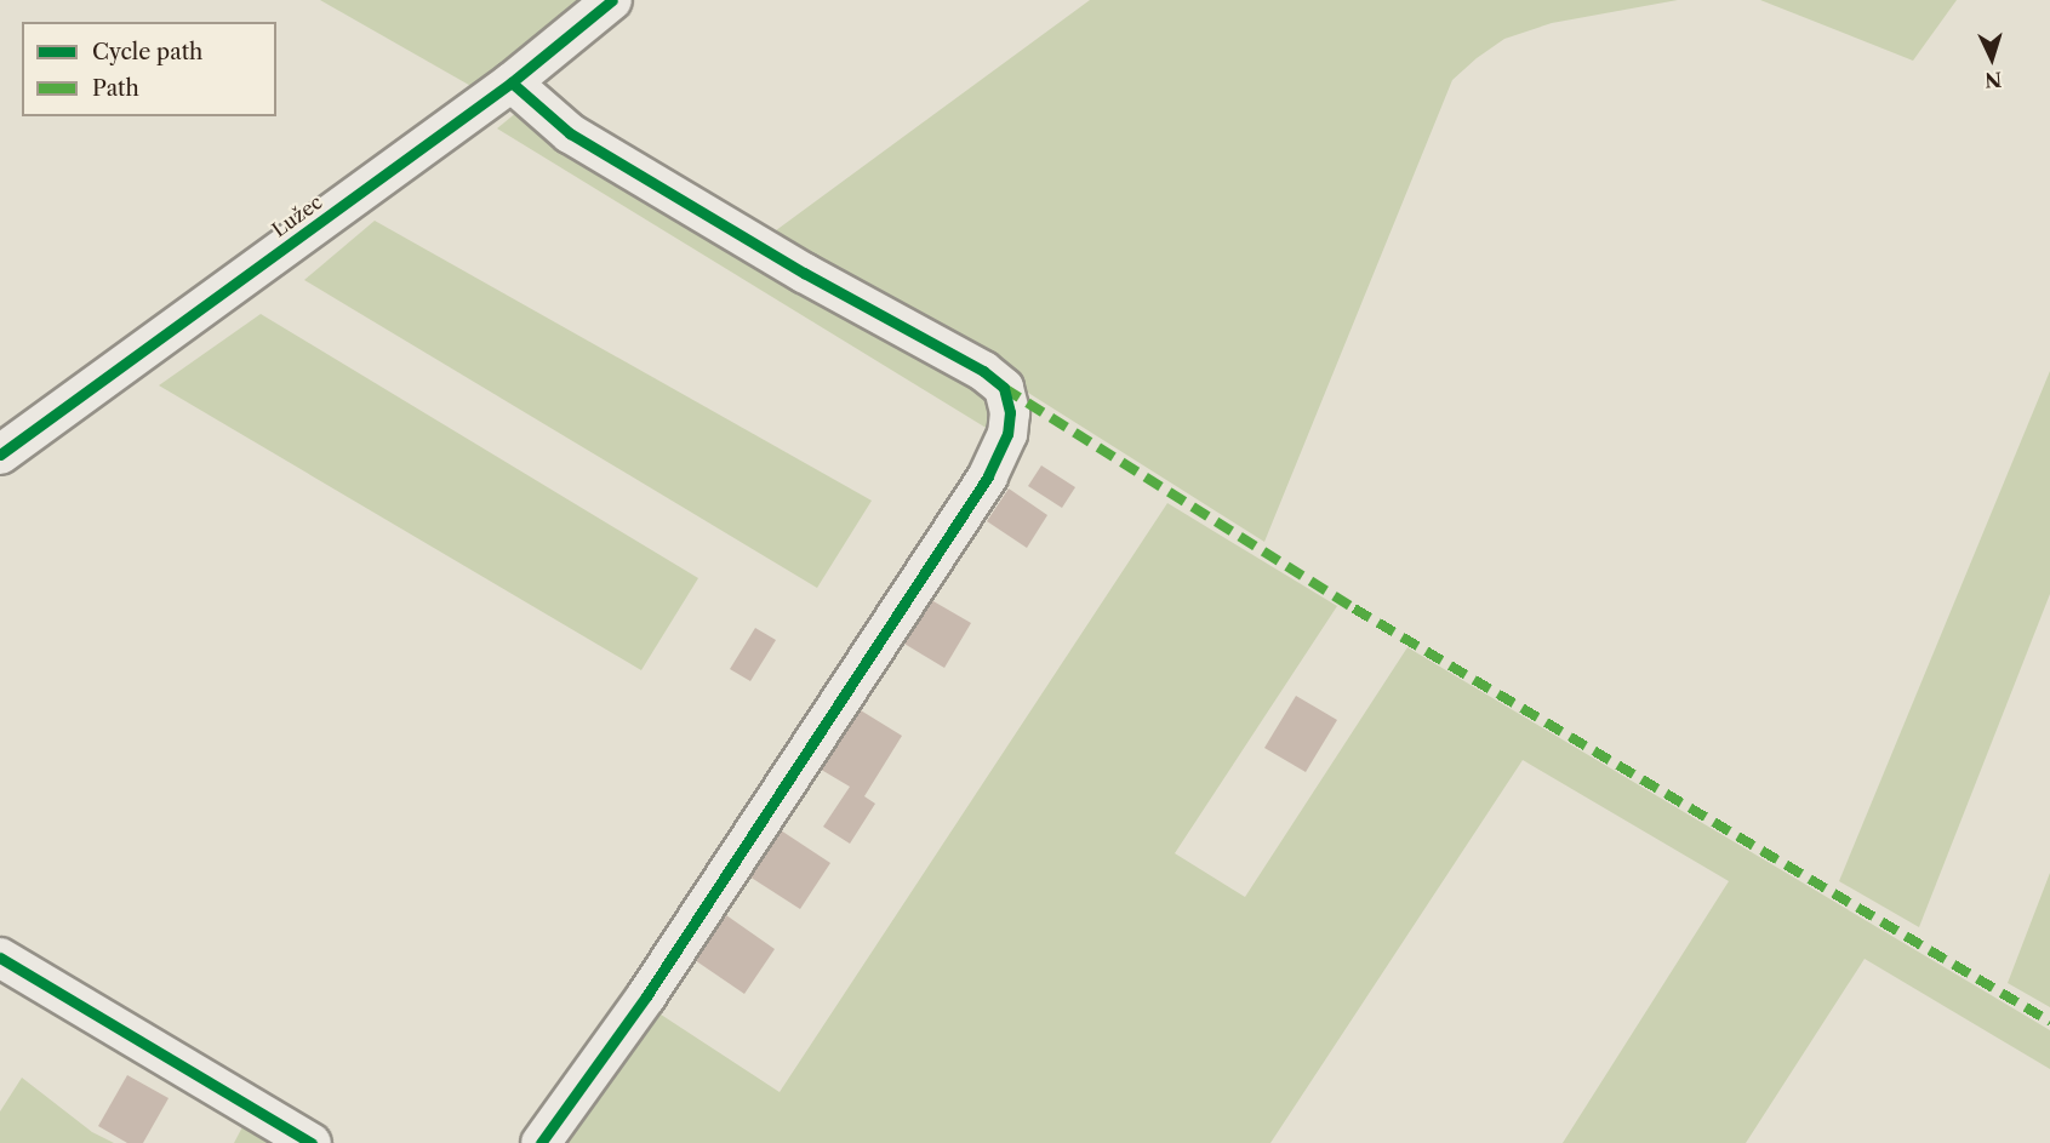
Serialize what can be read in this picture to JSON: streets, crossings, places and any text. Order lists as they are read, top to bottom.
{
  "streets": {
    "street": ["Lužec"]
  },
  "legend": ["Cycle path", "Path"],
  "north": "bottom"
}
